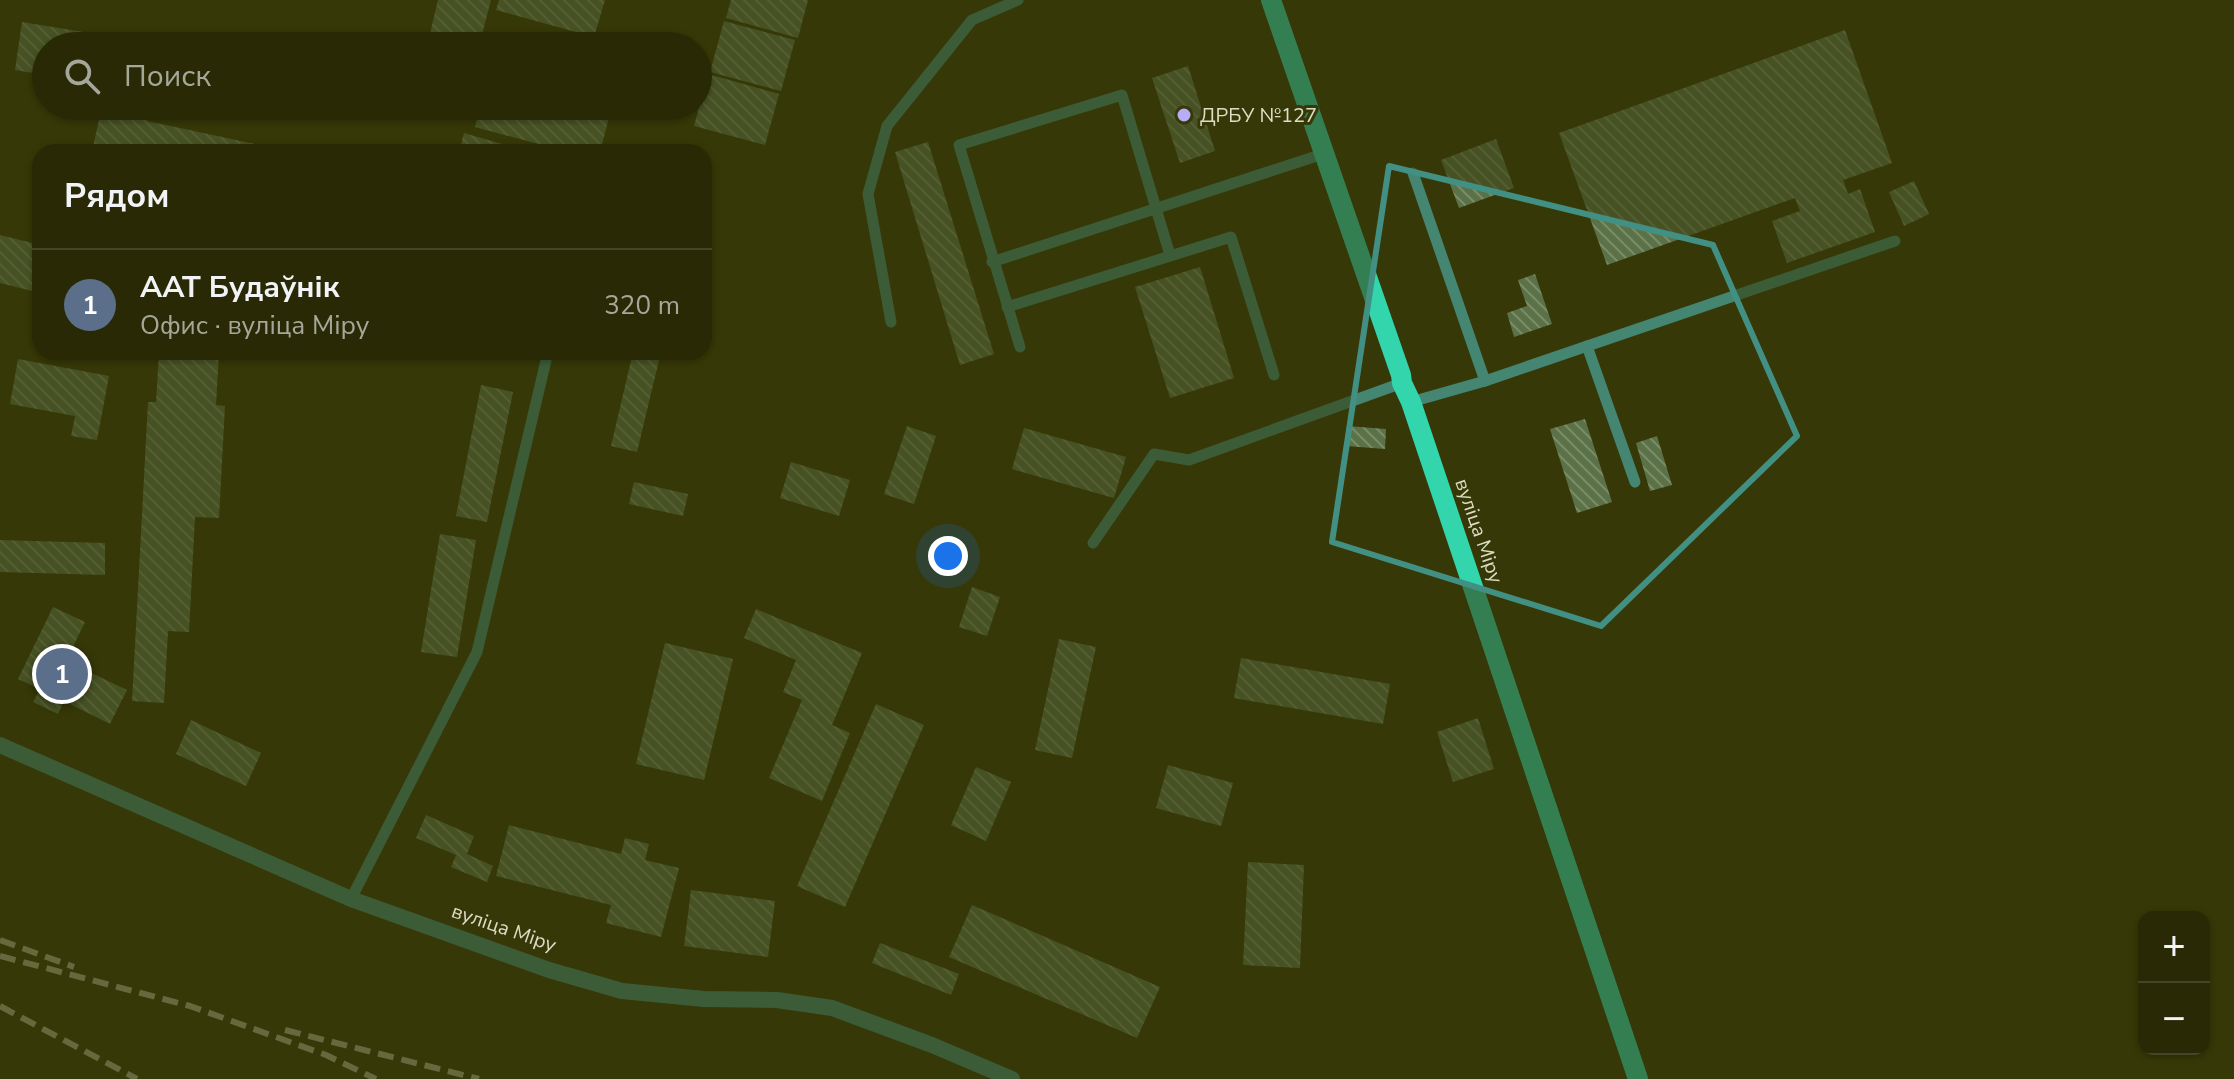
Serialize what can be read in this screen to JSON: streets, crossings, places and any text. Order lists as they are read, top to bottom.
{
  "streets": {
    "main road": ["вуліца Міру"]
  },
  "places": ["ДРБУ №127"],
  "page": {
    "search": "Поиск",
    "heading": "Рядом",
    "list": [
      {
        "mark": "1",
        "name": "ААТ Будаўнік",
        "note": "Офис · вуліца Міру",
        "value": "320 m"
      }
    ],
    "pins": "1",
    "map_buttons": ["+", "−"]
  }
}
